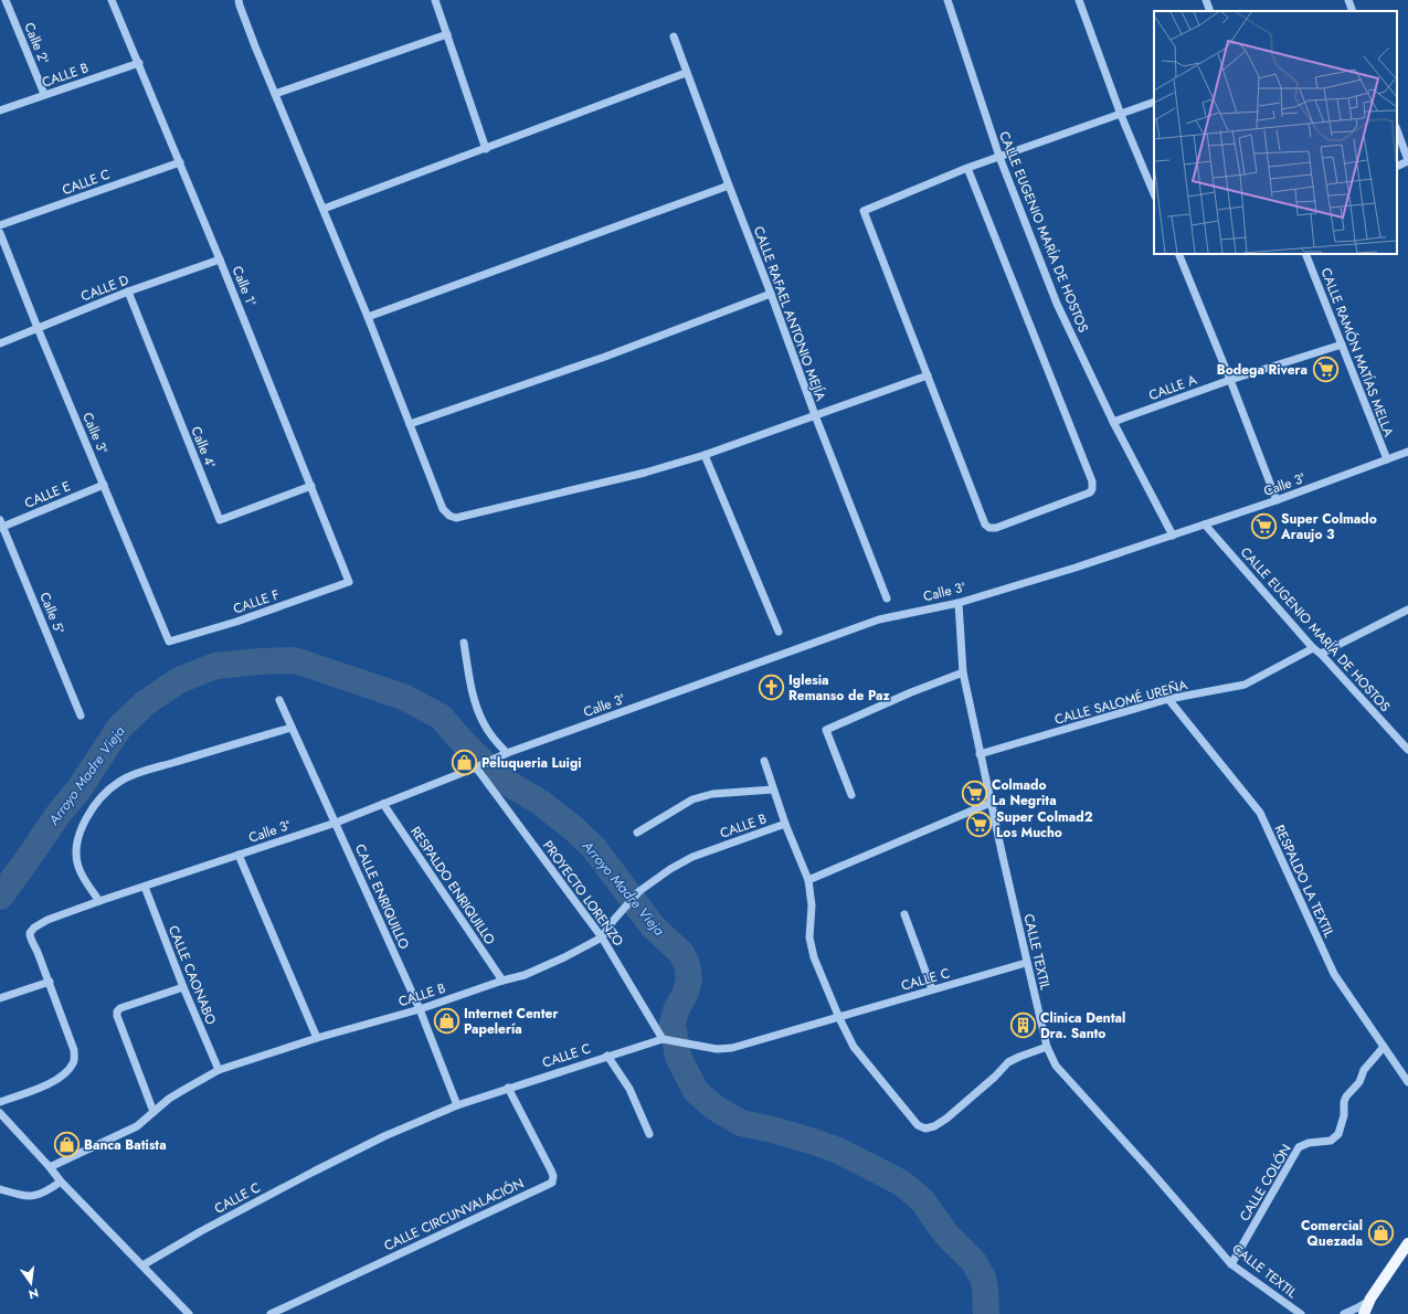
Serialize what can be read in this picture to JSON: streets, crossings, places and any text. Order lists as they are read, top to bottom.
{
  "streets": {
    "street": [
      "Calle 2ª",
      "CALLE B",
      "CALLE C",
      "CALLE EUGENIO MARÍA DE HOSTOS",
      "Calle 1ª",
      "CALLE D",
      "CALLE RAFAEL ANTONIO MEJÍA",
      "CALLE RAMÓN MATÍAS MELLA",
      "CALLE A",
      "Calle 3ª",
      "Calle 4ª",
      "CALLE E",
      "CALLE F",
      "Calle 5ª",
      "CALLE SALOMÉ UREÑA",
      "RESPALDO LA TEXTIL",
      "RESPALDO ENRIQUILLO",
      "PROYECTO LORENZO",
      "CALLE ENRIQUILLO",
      "CALLE TEXTIL",
      "CALLE CAONABO",
      "CALLE COLÓN",
      "CALLE CIRCUNVALACIÓN"
    ]
  },
  "crossings": [
    ["Calle 2ª", "CALLE B"],
    ["CALLE B", "Calle 1ª"],
    ["CALLE B", "RESPALDO ENRIQUILLO"],
    ["CALLE B", "PROYECTO LORENZO"],
    ["CALLE B", "CALLE ENRIQUILLO"],
    ["CALLE B", "CALLE CAONABO"],
    ["CALLE C", "Calle 1ª"],
    ["CALLE C", "PROYECTO LORENZO"],
    ["CALLE C", "CALLE ENRIQUILLO"],
    ["CALLE C", "CALLE TEXTIL"],
    ["CALLE C", "CALLE CIRCUNVALACIÓN"],
    ["CALLE EUGENIO MARÍA DE HOSTOS", "CALLE A"],
    ["CALLE EUGENIO MARÍA DE HOSTOS", "Calle 3ª"],
    ["CALLE EUGENIO MARÍA DE HOSTOS", "CALLE SALOMÉ UREÑA"],
    ["Calle 1ª", "CALLE D"],
    ["Calle 1ª", "Calle 4ª"],
    ["Calle 1ª", "CALLE F"],
    ["CALLE D", "Calle 3ª"],
    ["CALLE D", "Calle 4ª"],
    ["CALLE RAMÓN MATÍAS MELLA", "CALLE A"],
    ["CALLE RAMÓN MATÍAS MELLA", "Calle 3ª"],
    ["Calle 3ª", "CALLE E"],
    ["Calle 3ª", "CALLE F"],
    ["Calle 3ª", "RESPALDO ENRIQUILLO"],
    ["Calle 3ª", "PROYECTO LORENZO"],
    ["Calle 3ª", "CALLE ENRIQUILLO"],
    ["Calle 3ª", "CALLE TEXTIL"],
    ["Calle 3ª", "CALLE CAONABO"],
    ["CALLE E", "Calle 5ª"],
    ["CALLE SALOMÉ UREÑA", "RESPALDO LA TEXTIL"],
    ["CALLE SALOMÉ UREÑA", "CALLE TEXTIL"],
    ["RESPALDO LA TEXTIL", "CALLE COLÓN"],
    ["CALLE TEXTIL", "CALLE COLÓN"]
  ],
  "water": ["Arroyo Madre Vieja"],
  "places": {
    "supermarket": [
      "Bodega Rivera",
      "Super Colmado Araujo 3",
      "Colmado La Negrita",
      "Super Colmad2 Los Mucho"
    ],
    "church": ["Iglesia Remanso de Paz"],
    "shop": [
      "Peluqueria Luigi",
      "Internet Center Papelería",
      "Banca Batista",
      "Comercial Quezada"
    ],
    "building": ["Clinica Dental Dra. Santo"]
  },
  "north": "bottom"
}
